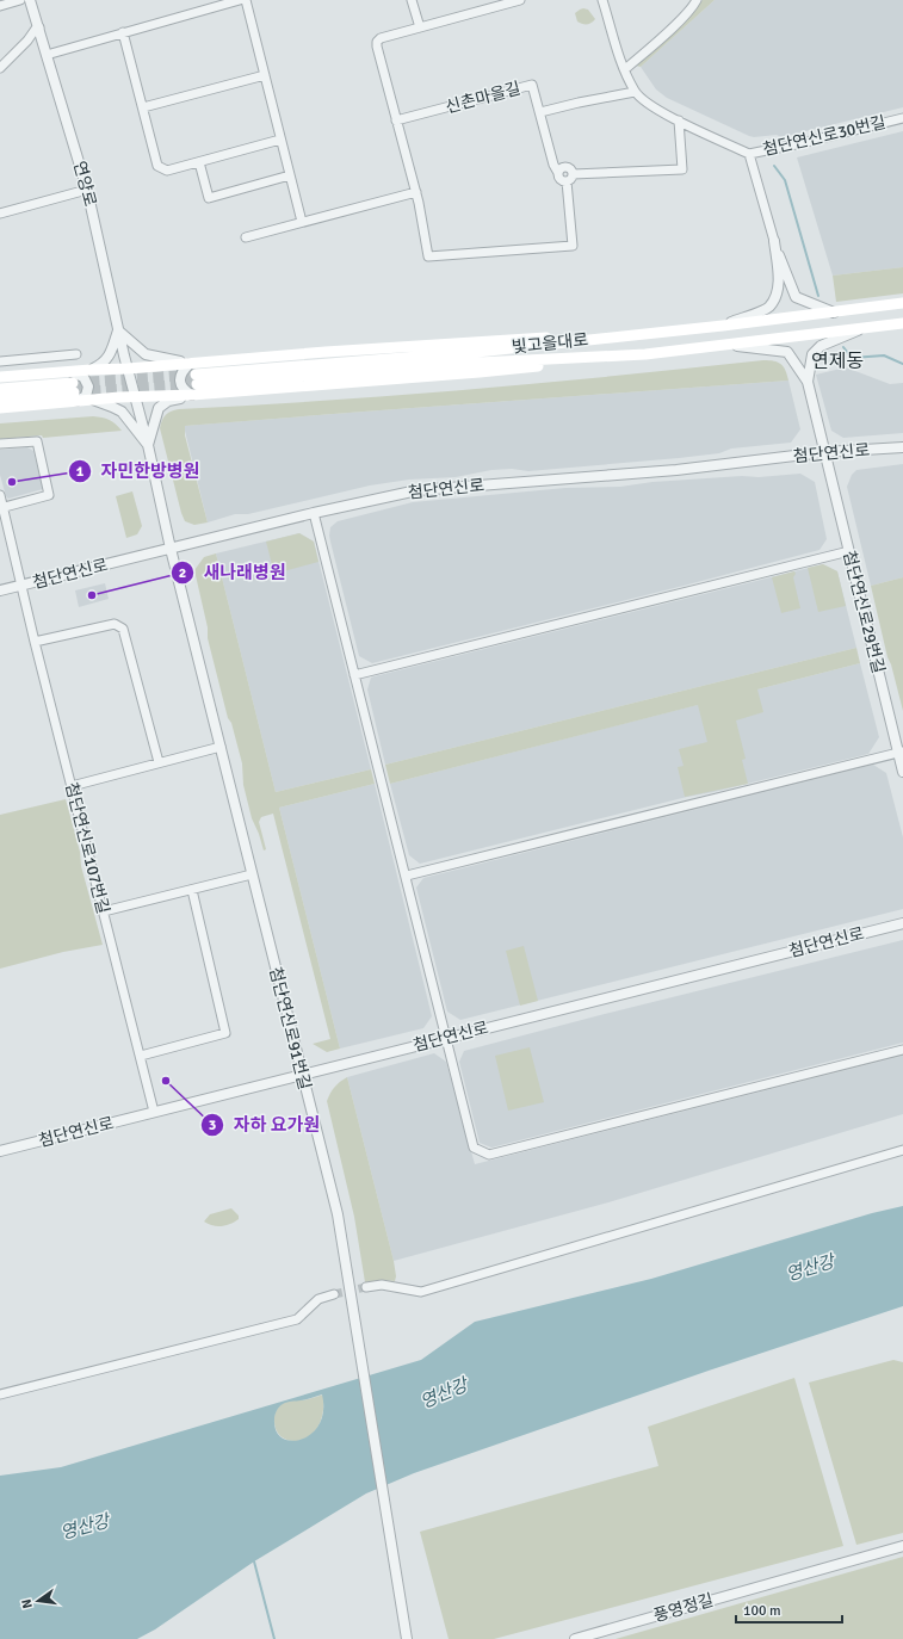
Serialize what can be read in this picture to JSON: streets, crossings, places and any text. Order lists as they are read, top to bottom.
{
  "streets": {
    "main road": ["빛고을대로"],
    "street": [
      "신촌마을길",
      "첨단연신로30번길",
      "연양로",
      "첨단연신로",
      "첨단연신로29번길",
      "첨단연신로107번길",
      "첨단연신로91번길",
      "풍영정길"
    ]
  },
  "crossings": [
    ["연양로", "첨단연신로91번길"],
    ["첨단연신로", "첨단연신로29번길"],
    ["첨단연신로", "첨단연신로107번길"],
    ["첨단연신로", "첨단연신로91번길"]
  ],
  "districts": ["연제동"],
  "water": ["영산강"],
  "places": ["자민한방병원", "새나래병원", "자하 요가원"],
  "scale_bar": "100 m",
  "north": "left"
}
